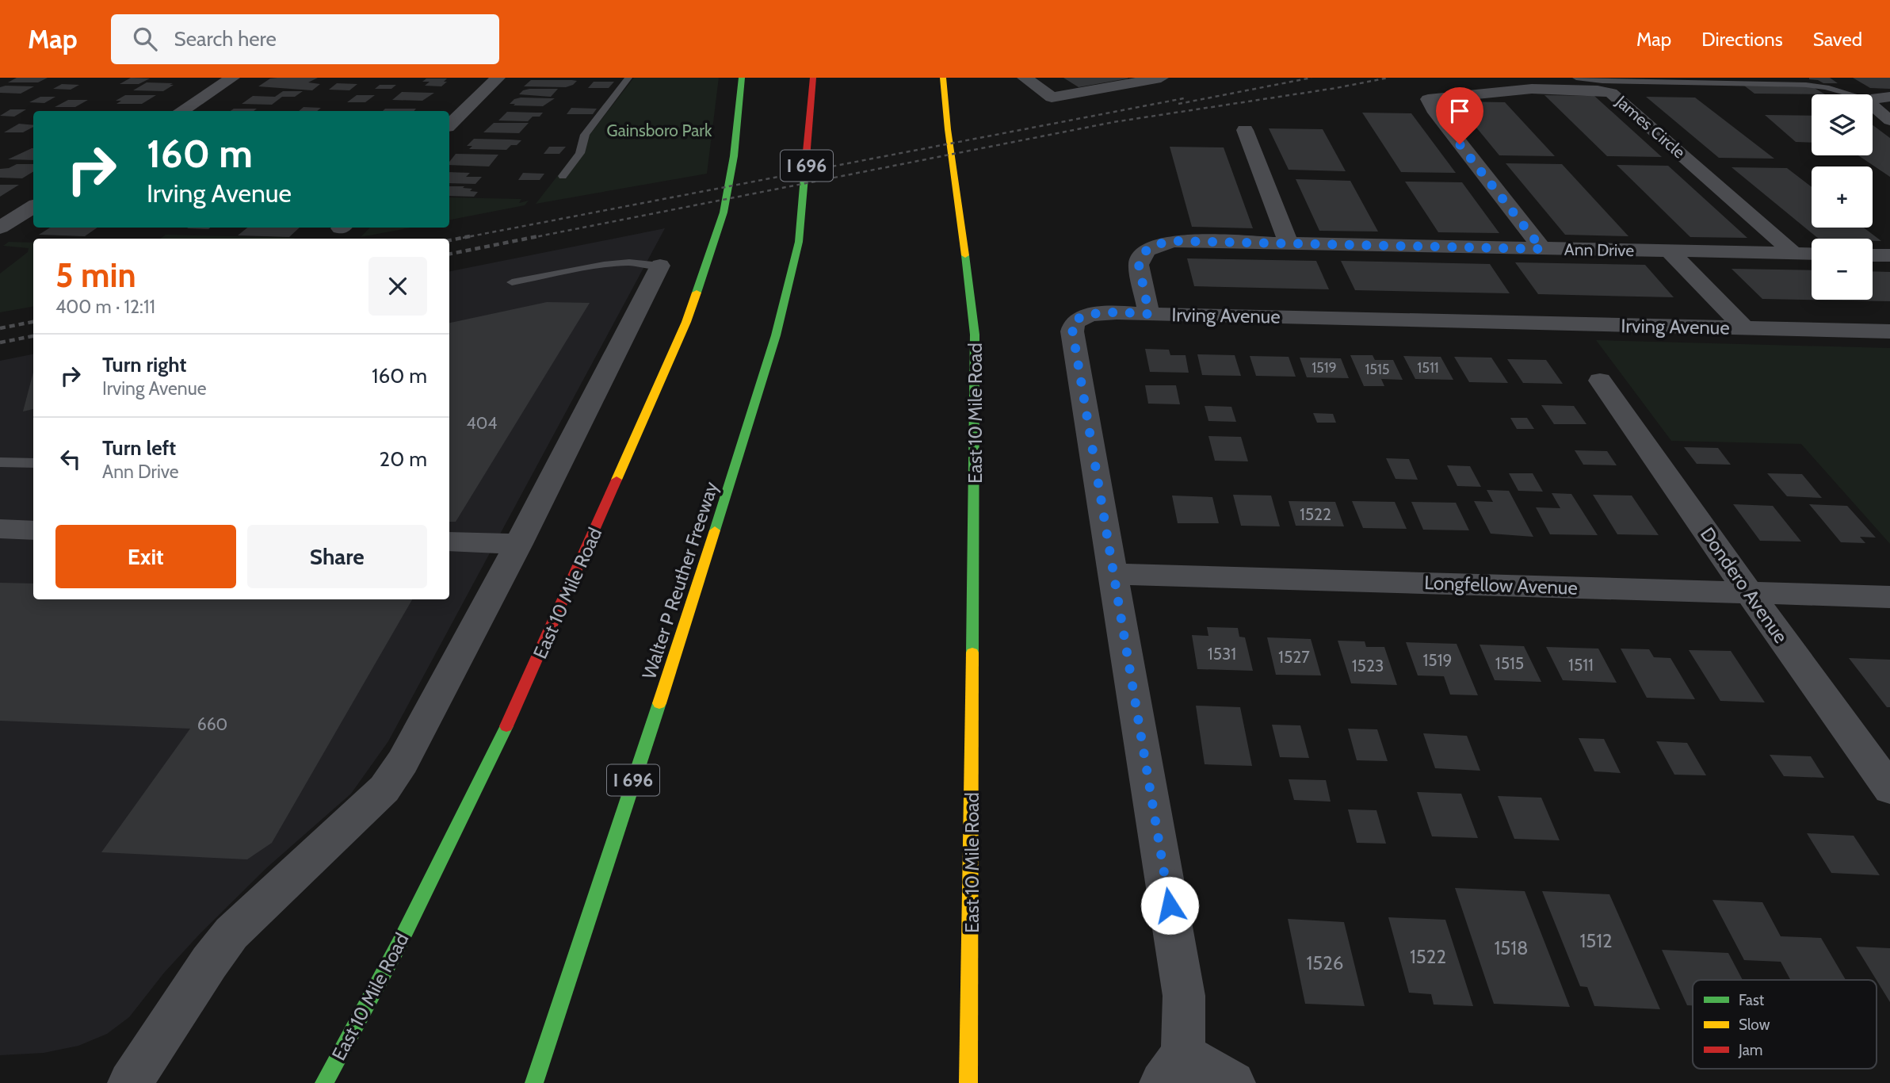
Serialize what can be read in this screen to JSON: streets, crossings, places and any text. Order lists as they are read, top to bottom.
{
  "streets": {
    "main road": ["I 696", "East 10 Mile Road", "Walter P Reuther Freeway"],
    "street": [
      "James Circle",
      "Ann Drive",
      "Irving Avenue",
      "Longfellow Avenue",
      "Dondero Avenue"
    ]
  },
  "crossings": [
    ["James Circle", "Ann Drive"],
    ["Ann Drive", "Irving Avenue"],
    ["Irving Avenue", "Longfellow Avenue"],
    ["Longfellow Avenue", "Dondero Avenue"]
  ],
  "parks": ["Gainsboro Park"],
  "house_numbers": [
    "1519",
    "1511",
    "1515",
    "404",
    "1522",
    "1531",
    "1527",
    "1519",
    "1515",
    "1511",
    "1523",
    "660",
    "1512",
    "1518",
    "1522",
    "1526"
  ],
  "legend": ["Fast", "Slow", "Jam"],
  "page": {
    "header": "Map",
    "search": "Search here",
    "nav": ["Map", "Directions", "Saved"],
    "map_buttons": ["+", "−"],
    "turn": ["160 m", "Irving Avenue"],
    "heading": ["5 min", "400 m · 12:11"],
    "list": [
      {
        "name": "Turn right",
        "note": "Irving Avenue",
        "value": "160 m"
      },
      {
        "name": "Turn left",
        "note": "Ann Drive",
        "value": "20 m"
      }
    ],
    "buttons": ["Exit", "Share"]
  }
}
